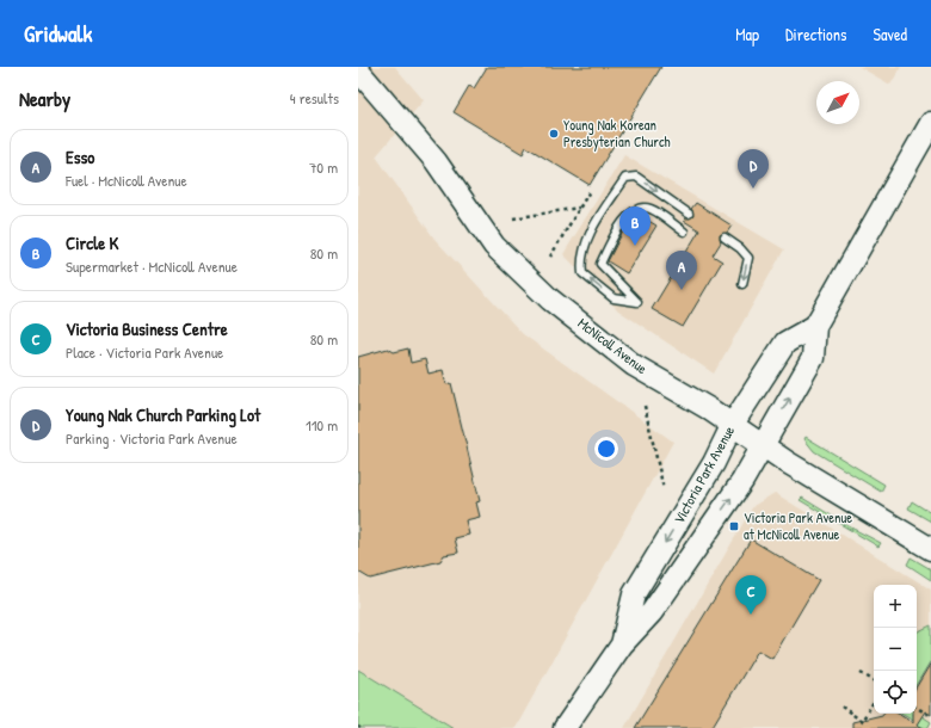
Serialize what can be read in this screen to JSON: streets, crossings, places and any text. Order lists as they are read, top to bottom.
{
  "streets": {
    "main road": ["McNicoll Avenue", "Victoria Park Avenue"]
  },
  "crossings": [
    ["McNicoll Avenue", "Victoria Park Avenue"]
  ],
  "places": {
    "other": ["Young Nak Korean Presbyterian Church"],
    "transit": ["Victoria Park Avenue at McNicoll Avenue"]
  },
  "north": "top right",
  "page": {
    "header": "Gridwalk",
    "nav": ["Map", "Directions", "Saved"],
    "heading": ["Nearby", "4 results"],
    "list": [
      {
        "mark": "A",
        "name": "Esso",
        "note": "Fuel · McNicoll Avenue",
        "value": "70 m"
      },
      {
        "mark": "B",
        "name": "Circle K",
        "note": "Supermarket · McNicoll Avenue",
        "value": "80 m"
      },
      {
        "mark": "C",
        "name": "Victoria Business Centre",
        "note": "Place · Victoria Park Avenue",
        "value": "80 m"
      },
      {
        "mark": "D",
        "name": "Young Nak Church Parking Lot",
        "note": "Parking · Victoria Park Avenue",
        "value": "110 m"
      }
    ],
    "pins": [
      "D",
      "B",
      "A",
      "C"
    ],
    "map_buttons": ["+", "−"]
  }
}
